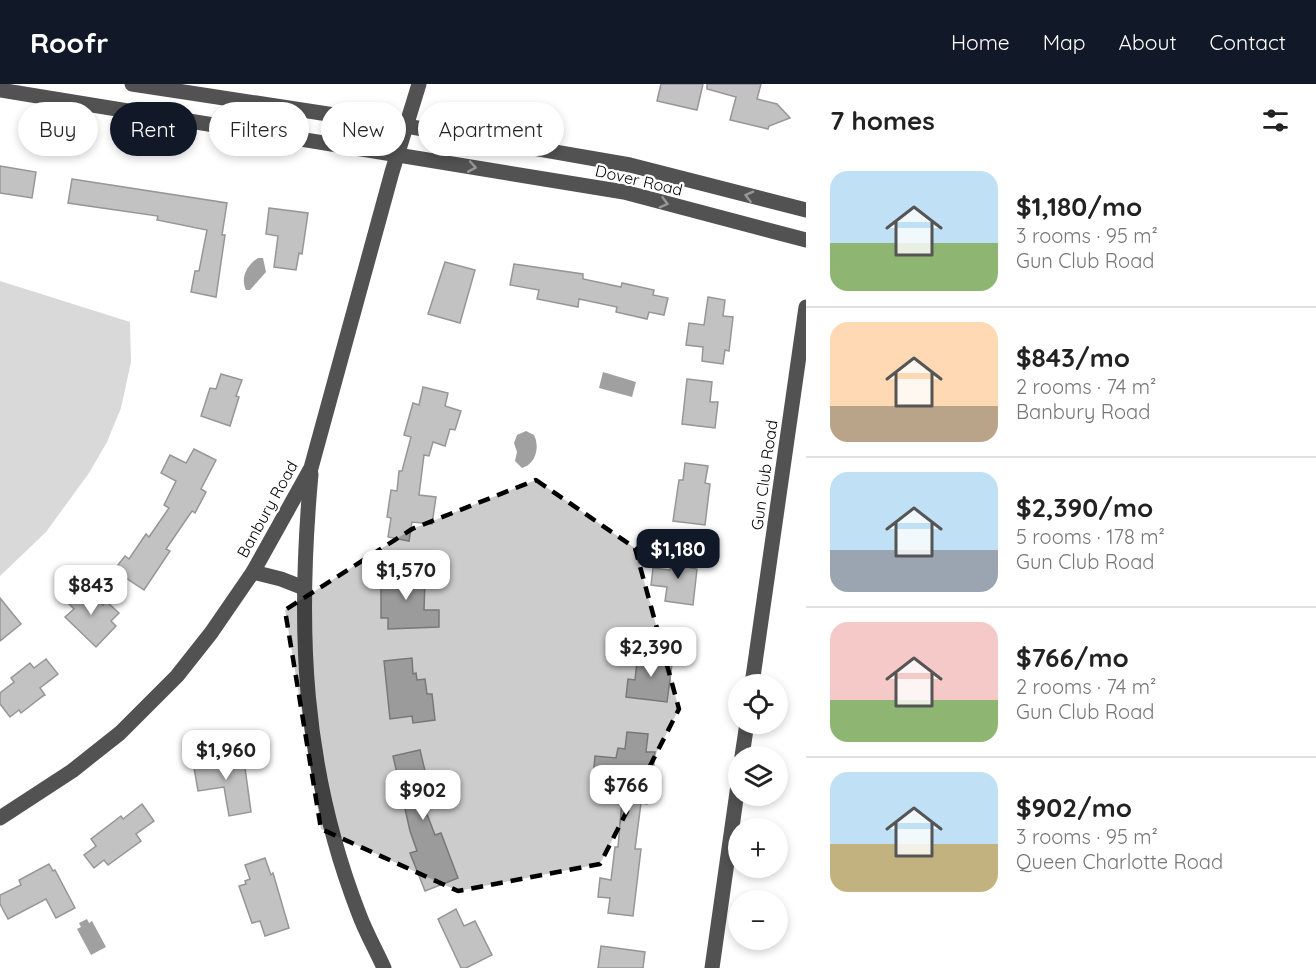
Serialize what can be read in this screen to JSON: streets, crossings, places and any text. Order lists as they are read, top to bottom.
{
  "streets": {
    "street": ["Dover Road", "Gun Club Road", "Banbury Road"]
  },
  "crossings": [
    ["Dover Road", "Banbury Road"]
  ],
  "page": {
    "header": "Roofr",
    "nav": [
      "Home",
      "Map",
      "About",
      "Contact"
    ],
    "heading": "7 homes",
    "chip": [
      "Buy",
      "Rent",
      "Filters",
      "New",
      "Apartment"
    ],
    "list": [
      {
        "name": "$1,180/mo",
        "note": "3 rooms · 95 m² · Gun Club Road"
      },
      {
        "name": "$843/mo",
        "note": "2 rooms · 74 m² · Banbury Road"
      },
      {
        "name": "$2,390/mo",
        "note": "5 rooms · 178 m² · Gun Club Road"
      },
      {
        "name": "$766/mo",
        "note": "2 rooms · 74 m² · Gun Club Road"
      },
      {
        "name": "$902/mo",
        "note": "3 rooms · 95 m² · Queen Charlotte Road"
      }
    ],
    "price": [
      "$1,180",
      "$1,570",
      "$843",
      "$2,390",
      "$1,960",
      "$766",
      "$902"
    ],
    "map_buttons": ["+", "−"]
  }
}
